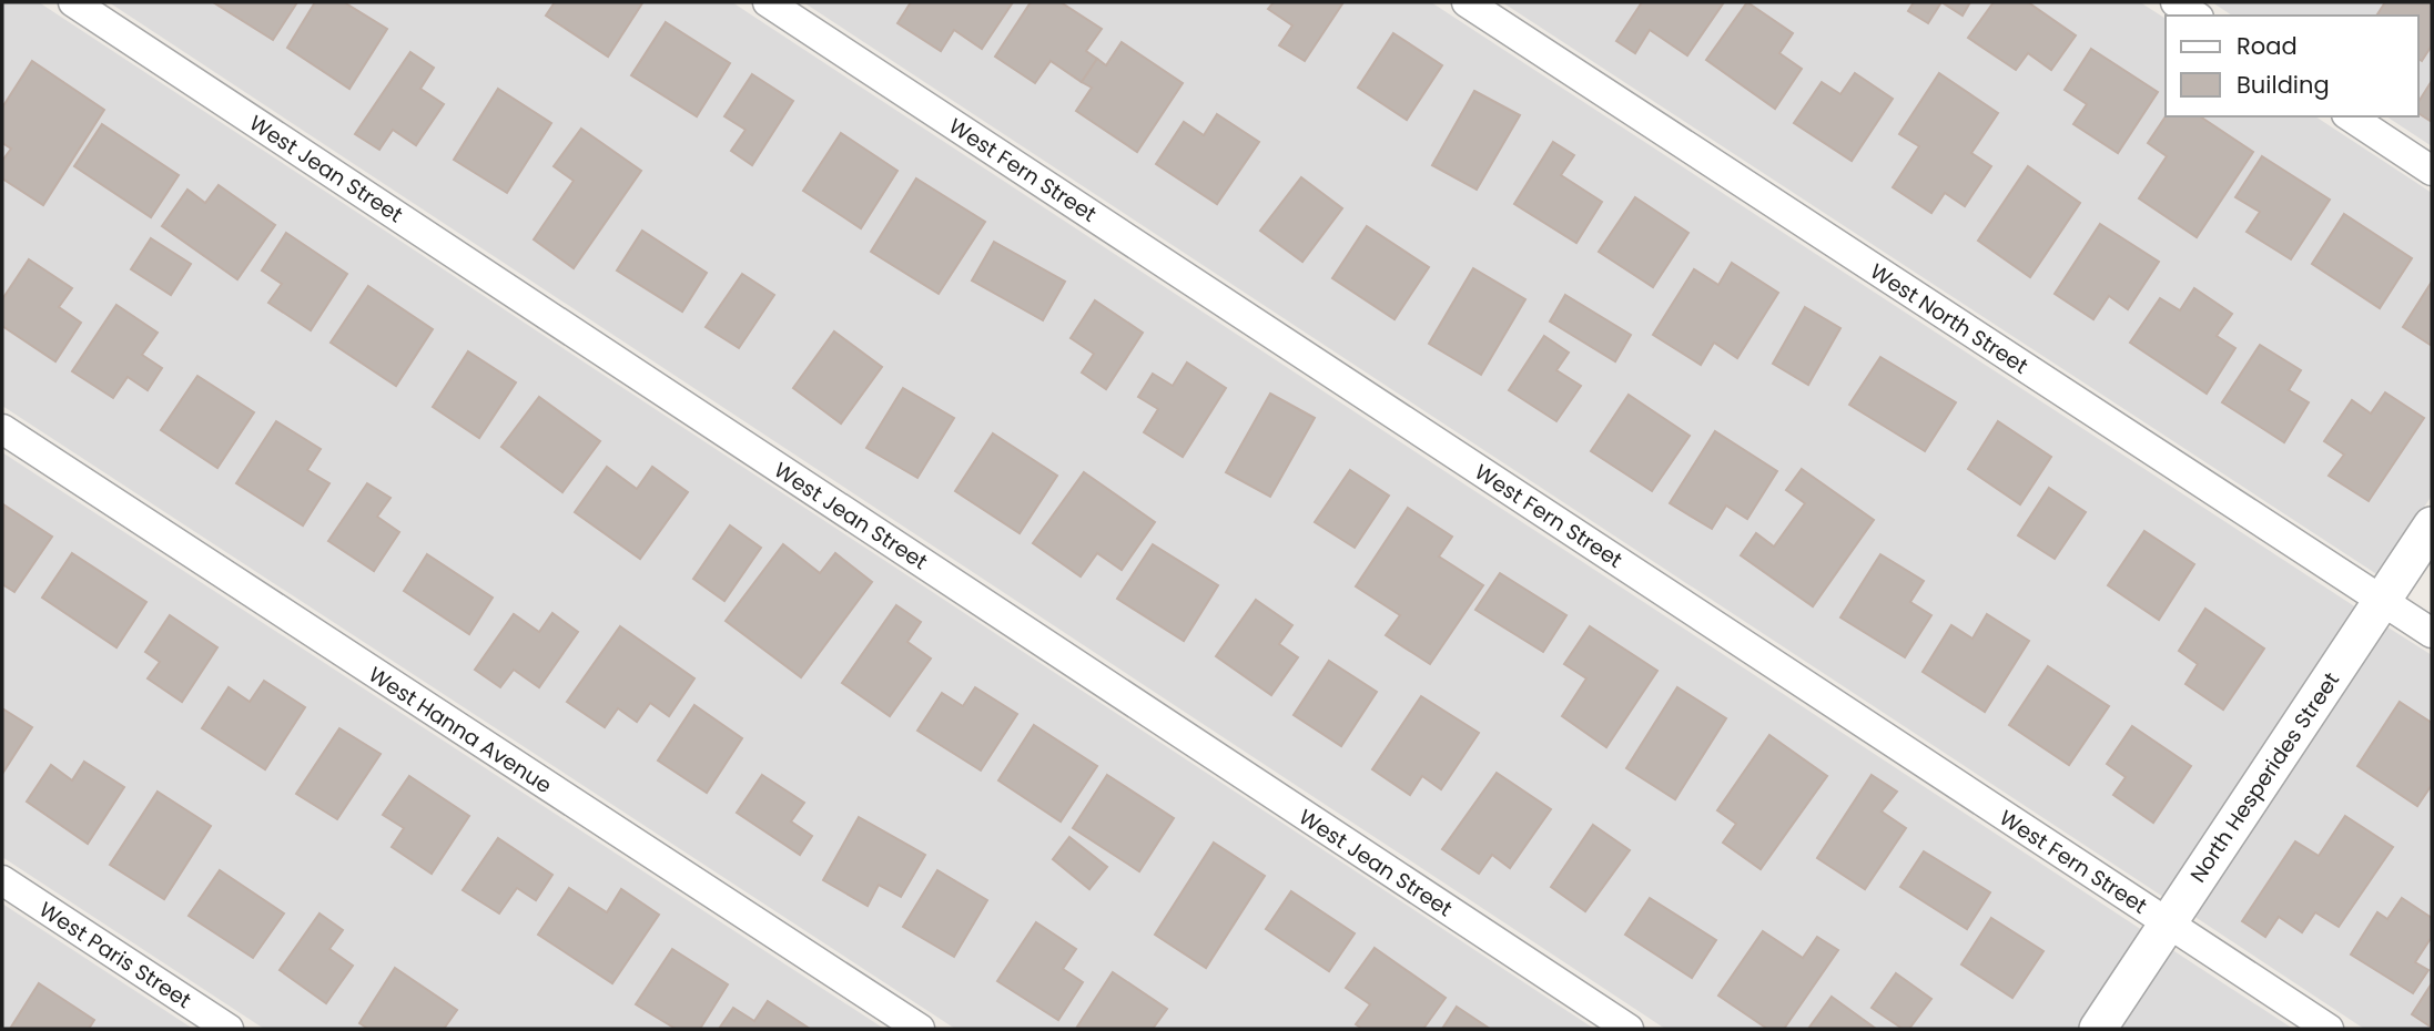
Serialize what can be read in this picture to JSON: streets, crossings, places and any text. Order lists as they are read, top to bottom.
{
  "streets": {
    "street": [
      "West Jean Street",
      "West Fern Street",
      "West North Street",
      "West Hanna Avenue",
      "North Hesperides Street",
      "West Paris Street"
    ]
  },
  "crossings": [
    ["West Fern Street", "North Hesperides Street"],
    ["West North Street", "North Hesperides Street"]
  ],
  "legend": ["Road", "Building"]
}
